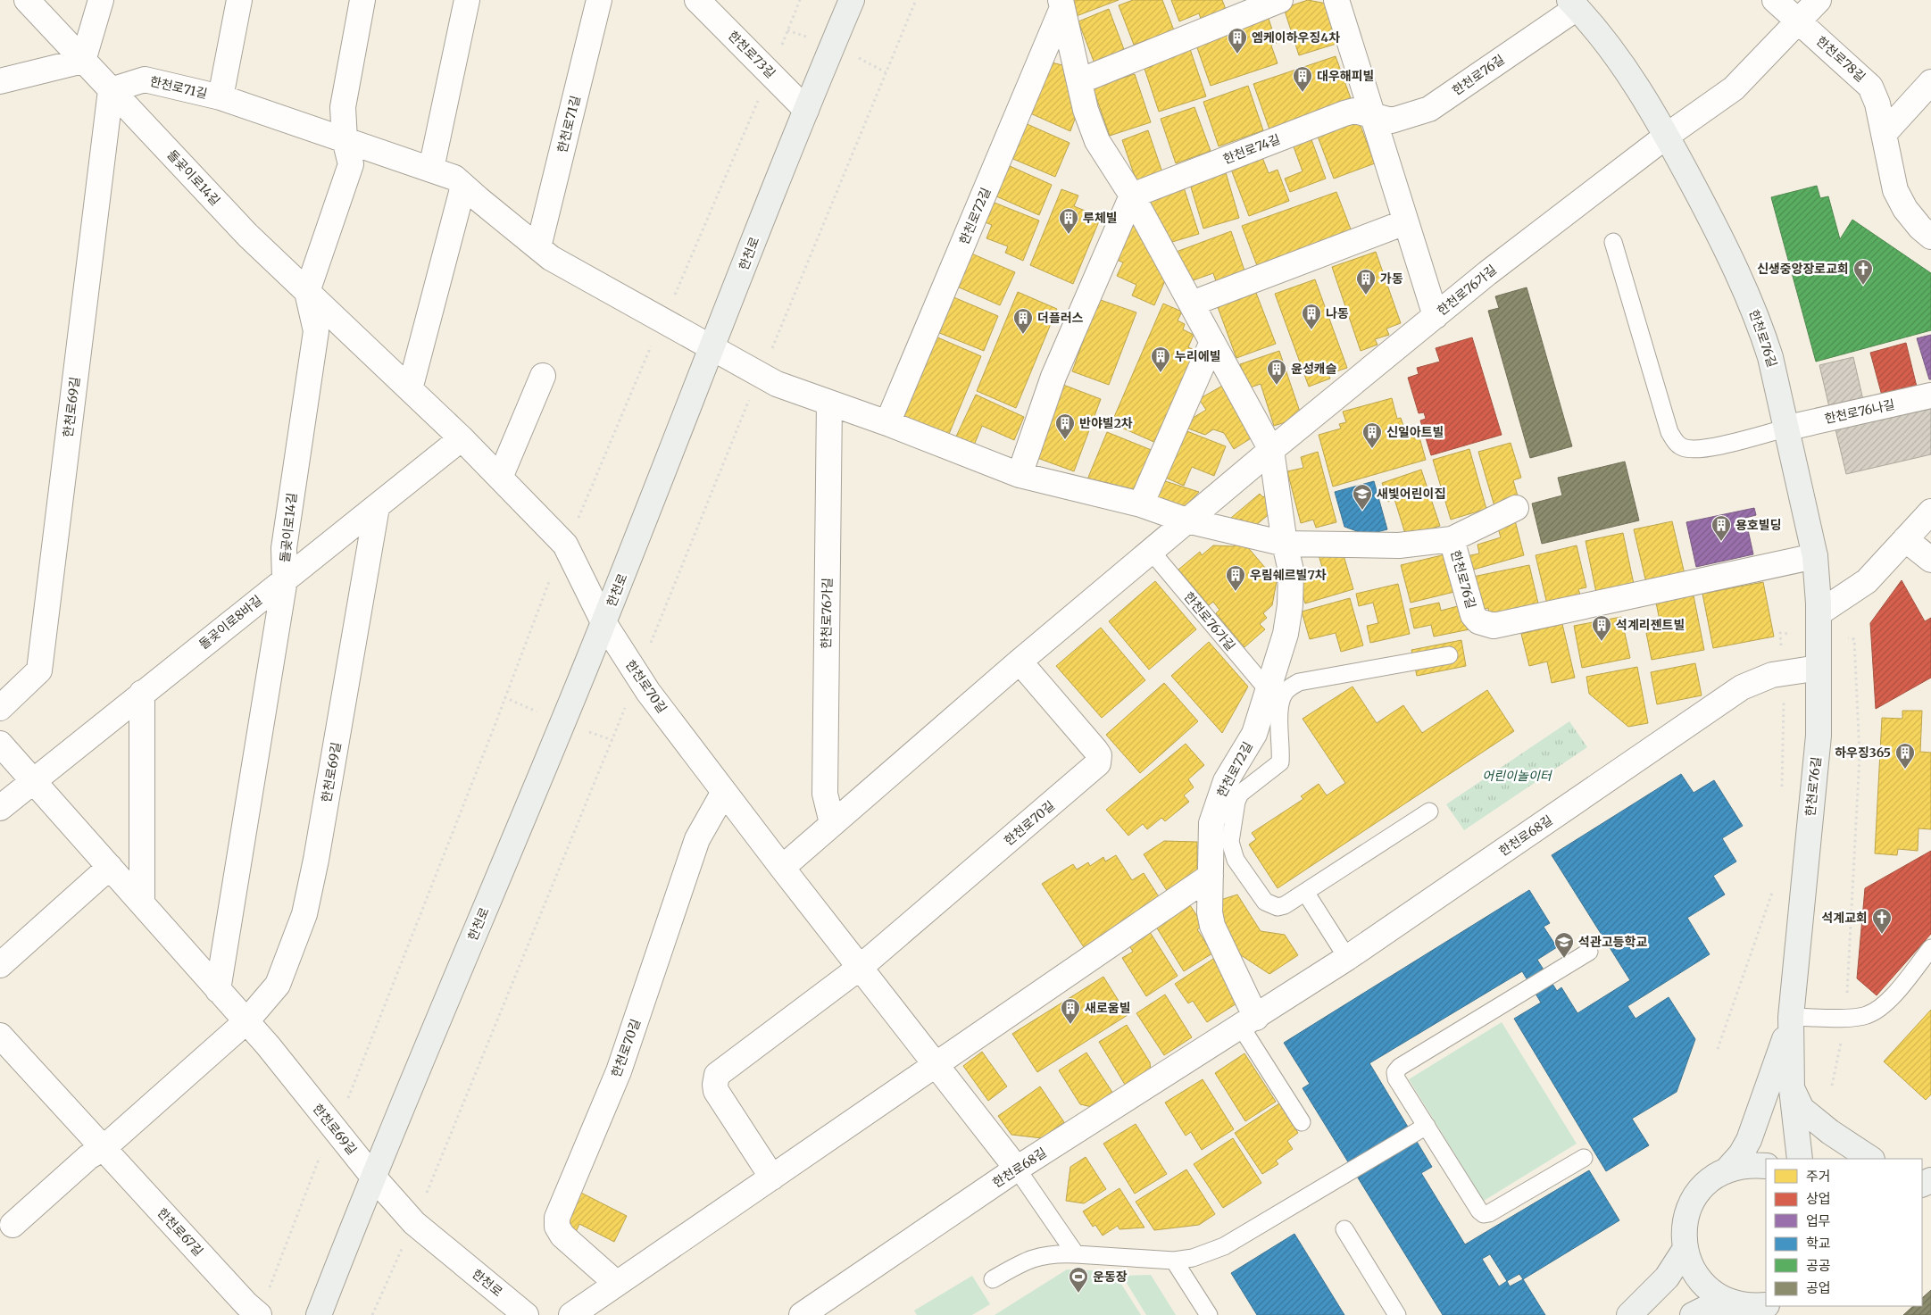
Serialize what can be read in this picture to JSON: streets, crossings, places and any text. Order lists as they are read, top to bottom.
{
  "streets": {
    "main road": ["한천로76길", "한천로"],
    "street": [
      "한천로73길",
      "한천로78길",
      "한천로71길",
      "한천로74길",
      "돌곶이로14길",
      "한천로72길",
      "한천로76가길",
      "한천로69길",
      "한천로76나길",
      "돌곶이로8바길",
      "한천로70길",
      "한천로68길",
      "한천로67길"
    ]
  },
  "crossings": [
    ["한천로73길", "한천로"],
    ["한천로76길", "한천로74길"],
    ["한천로76길", "한천로76가길"],
    ["한천로76길", "한천로76나길"],
    ["한천로76길", "한천로68길"],
    ["한천로71길", "돌곶이로14길"],
    ["한천로71길", "한천로"],
    ["한천로71길", "한천로69길"],
    ["돌곶이로14길", "한천로"],
    ["돌곶이로14길", "한천로69길"],
    ["돌곶이로14길", "돌곶이로8바길"],
    ["돌곶이로14길", "한천로70길"],
    ["한천로72길", "한천로76가길"],
    ["한천로72길", "한천로68길"],
    ["한천로", "한천로69길"],
    ["한천로", "한천로70길"],
    ["한천로76가길", "한천로70길"],
    ["한천로69길", "돌곶이로8바길"],
    ["한천로69길", "한천로67길"],
    ["한천로70길", "한천로68길"]
  ],
  "parks": ["어린이놀이터"],
  "places": {
    "building": [
      "엠케이하우징4차",
      "대우해피빌",
      "루체빌",
      "가동",
      "나동",
      "더플러스",
      "누리에빌",
      "윤성캐슬",
      "반야빌2차",
      "신일아트빌",
      "용호빌딩",
      "우림쉐르빌7차",
      "석계리젠트빌",
      "하우징365",
      "새로움빌"
    ],
    "church": ["신생중앙장로교회", "석계교회"],
    "school or university": ["새빛어린이집", "석관고등학교"],
    "sports": ["운동장"]
  },
  "legend": [
    "주거",
    "상업",
    "업무",
    "학교",
    "공공",
    "공업"
  ]
}
